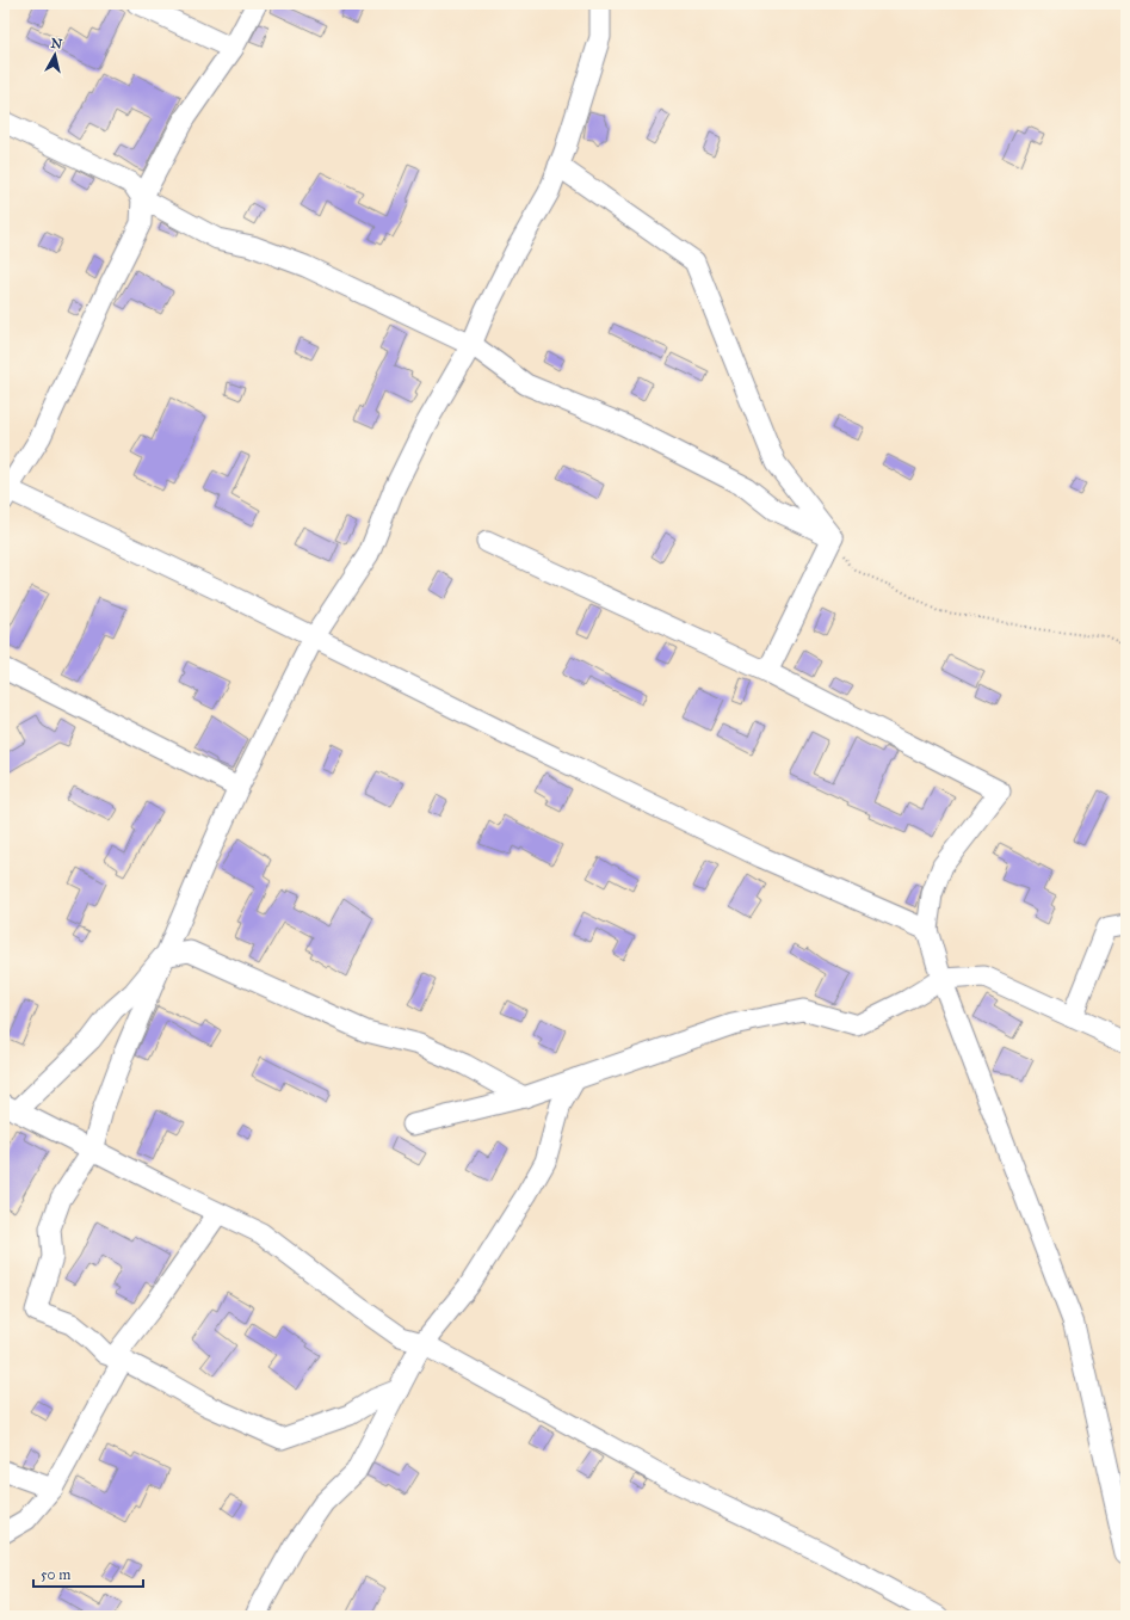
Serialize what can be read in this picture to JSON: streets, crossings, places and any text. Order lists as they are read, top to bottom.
{
  "scale_bar": "50 m",
  "north": "top"
}
